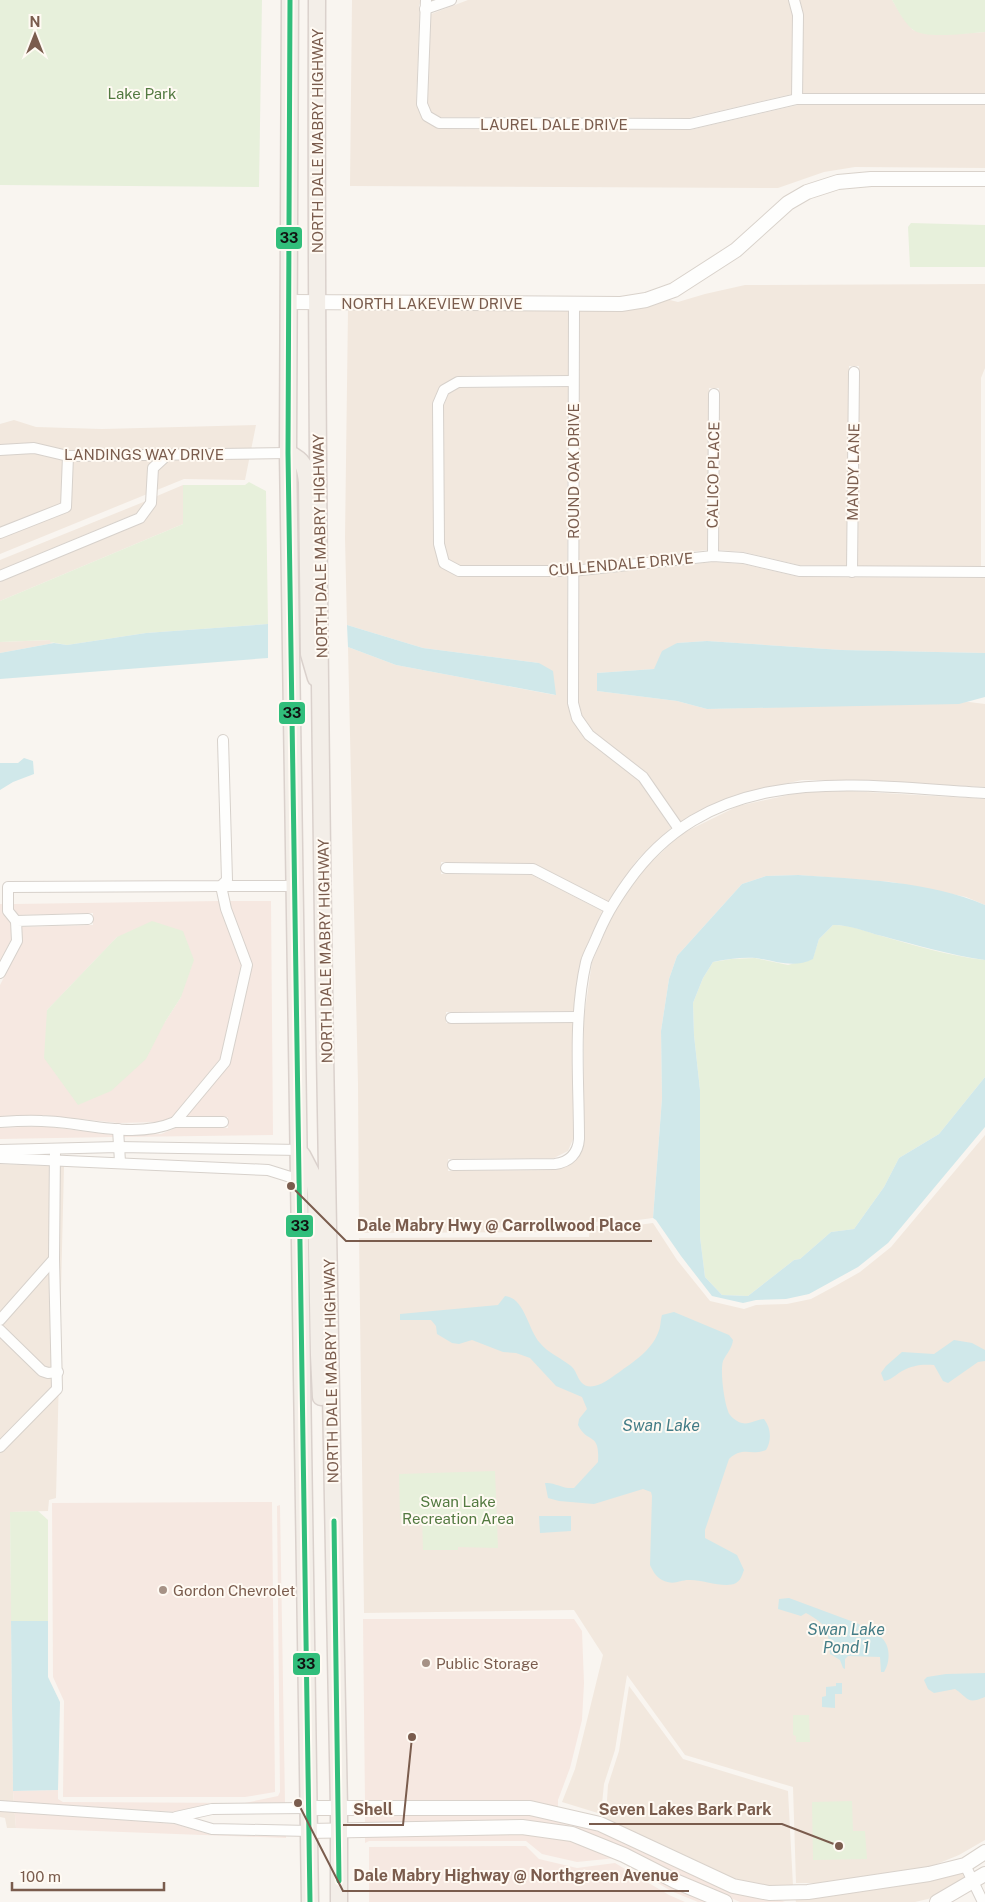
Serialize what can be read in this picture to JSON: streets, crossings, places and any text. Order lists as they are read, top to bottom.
{
  "streets": {
    "main road": ["NORTH DALE MABRY HIGHWAY"],
    "street": [
      "LAUREL DALE DRIVE",
      "NORTH LAKEVIEW DRIVE",
      "LANDINGS WAY DRIVE",
      "ROUND OAK DRIVE",
      "MANDY LANE",
      "CALICO PLACE",
      "CULLENDALE DRIVE"
    ]
  },
  "crossings": [
    ["NORTH DALE MABRY HIGHWAY", "NORTH LAKEVIEW DRIVE"],
    ["NORTH DALE MABRY HIGHWAY", "LANDINGS WAY DRIVE"],
    ["NORTH LAKEVIEW DRIVE", "ROUND OAK DRIVE"],
    ["ROUND OAK DRIVE", "CULLENDALE DRIVE"],
    ["MANDY LANE", "CULLENDALE DRIVE"],
    ["CALICO PLACE", "CULLENDALE DRIVE"]
  ],
  "water": ["Swan Lake", "Swan Lake Pond 1"],
  "parks": ["Lake Park", "Swan Lake Recreation Area"],
  "places": [
    "Dale Mabry Hwy @ Carrollwood Place",
    "Gordon Chevrolet",
    "Public Storage",
    "Shell",
    "Dale Mabry Highway @ Northgreen Avenue",
    "Seven Lakes Bark Park"
  ],
  "lines": ["transit line 33"],
  "scale_bar": "100 m",
  "north": "top"
}
